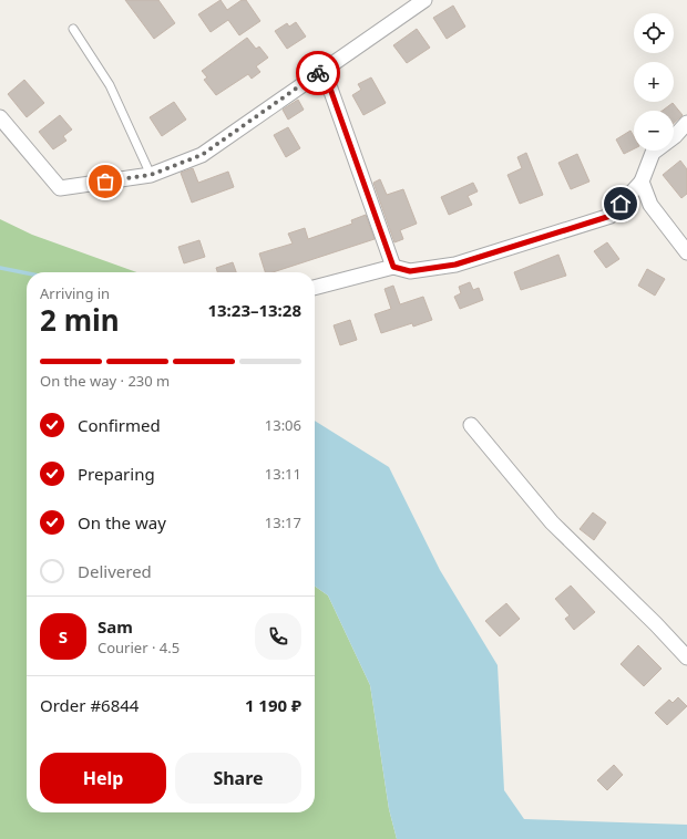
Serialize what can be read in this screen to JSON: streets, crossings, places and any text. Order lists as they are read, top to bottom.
{
  "page": {
    "map_buttons": ["+", "−"],
    "heading": ["2 min", "Arriving in", "13:23–13:28"],
    "panel": [
      "Sam",
      "Courier · 4.5",
      "Order #6844",
      "1 190 ₽"
    ],
    "bar": "On the way · 230 m",
    "list": [
      ["Confirmed", "13:06"],
      ["Preparing", "13:11"],
      ["On the way", "13:17"],
      "Delivered"
    ],
    "round": "S",
    "buttons": ["Help", "Share"]
  }
}
